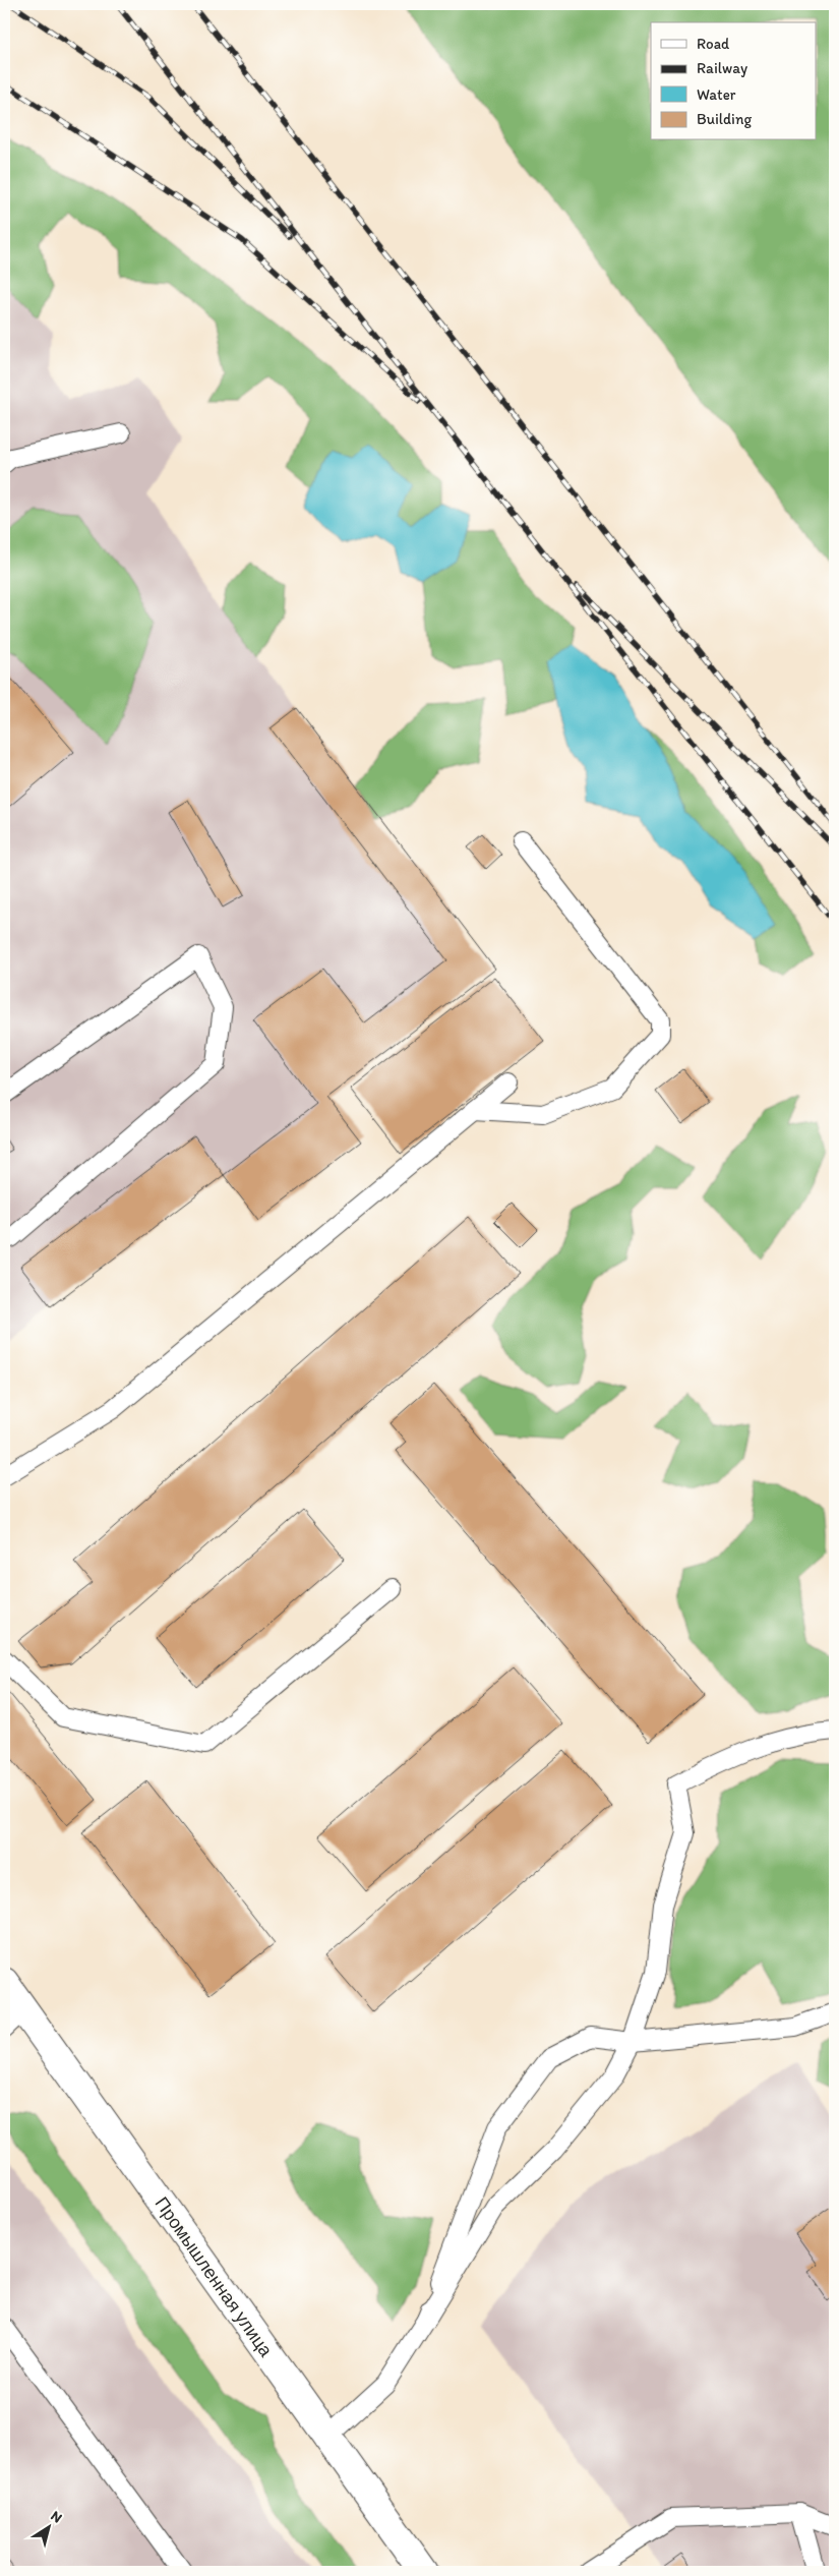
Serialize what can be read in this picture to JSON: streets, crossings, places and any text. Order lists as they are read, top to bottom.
{
  "streets": {
    "street": ["Промышленная улица"]
  },
  "legend": [
    "Road",
    "Railway",
    "Water",
    "Building"
  ],
  "north": "top right"
}
